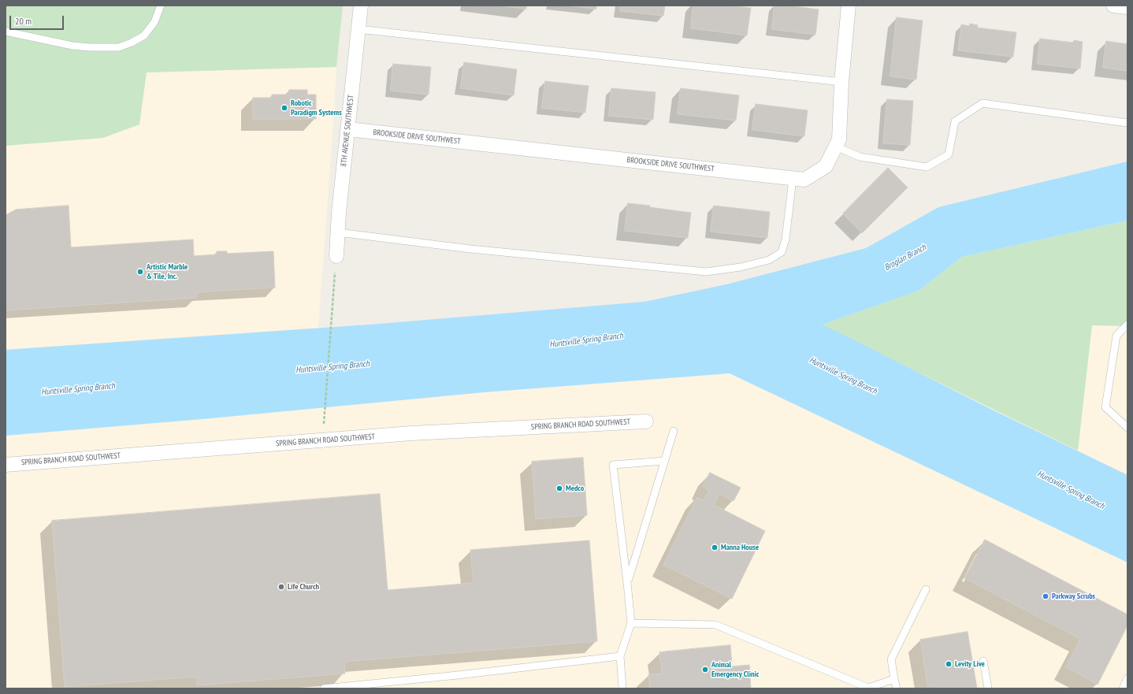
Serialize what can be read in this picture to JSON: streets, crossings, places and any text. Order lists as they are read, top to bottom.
{
  "streets": {
    "street": ["8TH AVENUE SOUTHWEST", "BROOKSIDE DRIVE SOUTHWEST", "SPRING BRANCH ROAD SOUTHWEST"]
  },
  "crossings": [
    ["8TH AVENUE SOUTHWEST", "BROOKSIDE DRIVE SOUTHWEST"]
  ],
  "water": ["Broglan Branch", "Huntsville Spring Branch"],
  "places": [
    "Robotic Paradigm Systems",
    "Artistic Marble & Tile, Inc.",
    "Medco",
    "Manna House",
    "Life Church",
    "Parkway Scrubs",
    "Levity Live",
    "Animal Emergency Clinic"
  ],
  "scale_bar": "20 m"
}
